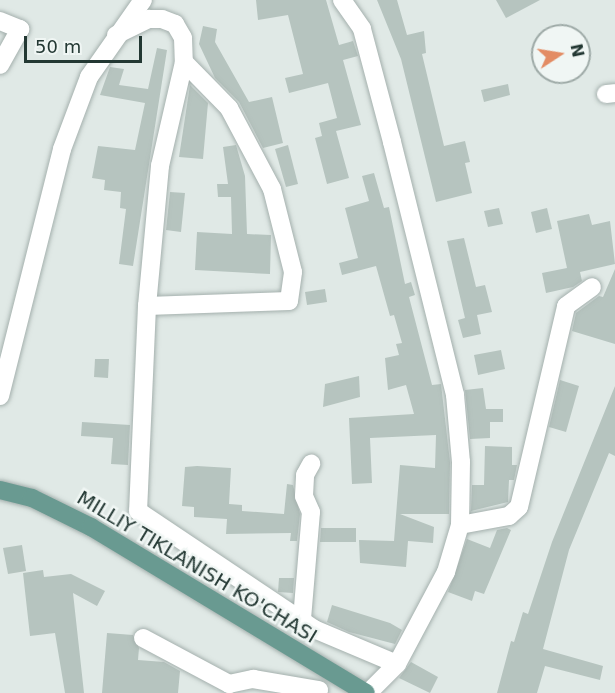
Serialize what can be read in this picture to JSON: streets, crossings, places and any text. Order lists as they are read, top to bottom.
{
  "streets": {
    "main road": ["MILLIY TIKLANISH KO'CHASI"]
  },
  "scale_bar": "50 m",
  "north": "right"
}
